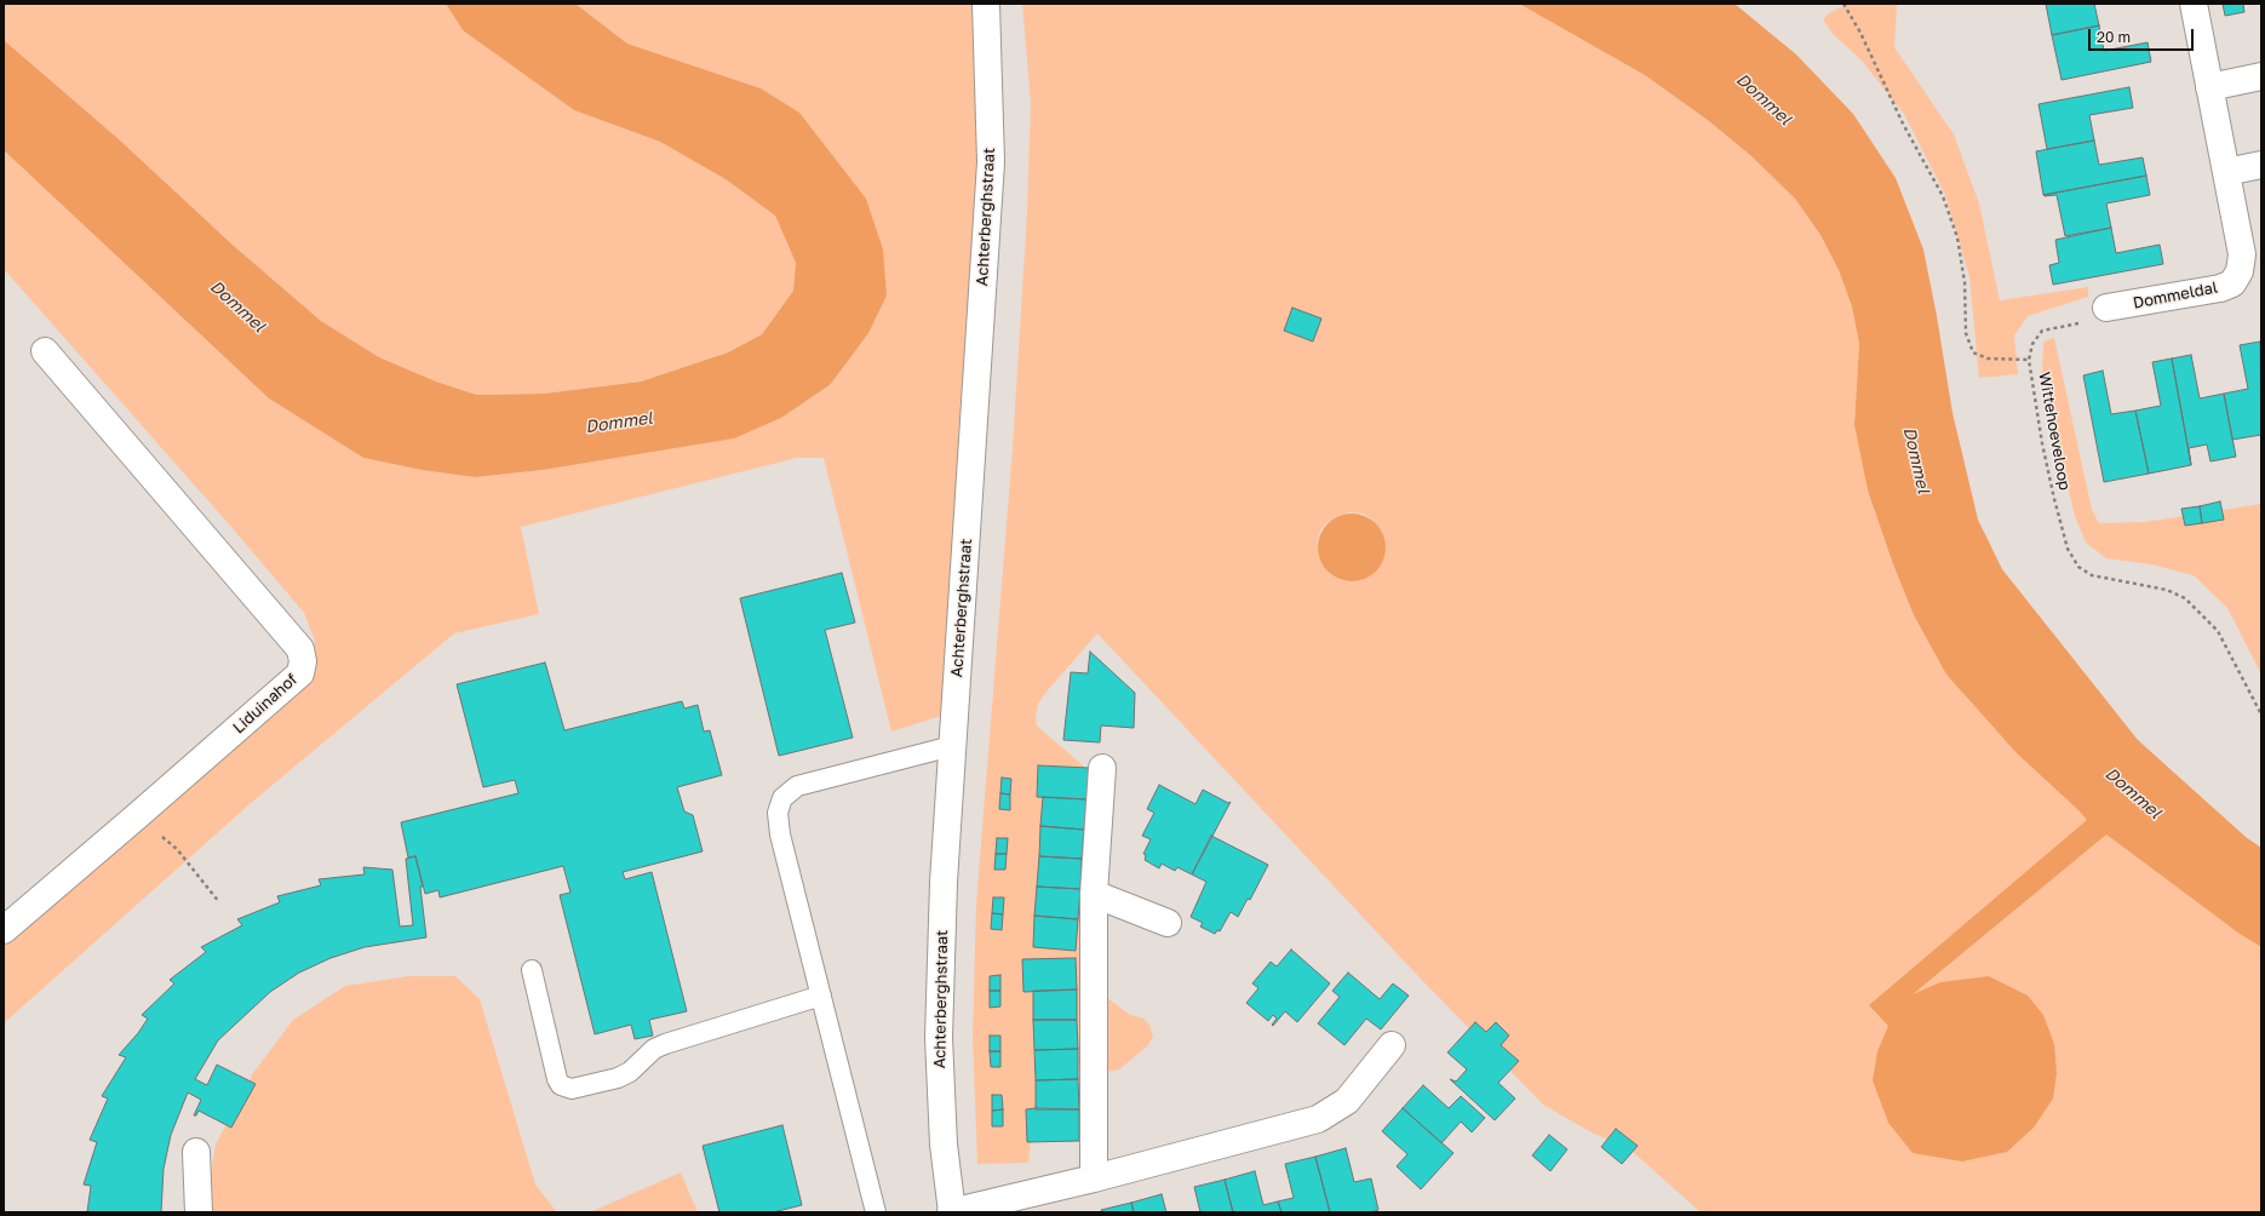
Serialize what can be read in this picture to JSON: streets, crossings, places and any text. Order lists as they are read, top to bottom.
{
  "streets": {
    "street": ["Achterberghstraat", "Dommeldal", "Liduinahof"],
    "path": ["Wittehoeveloop"]
  },
  "water": ["Dommel"],
  "scale_bar": "20 m"
}
